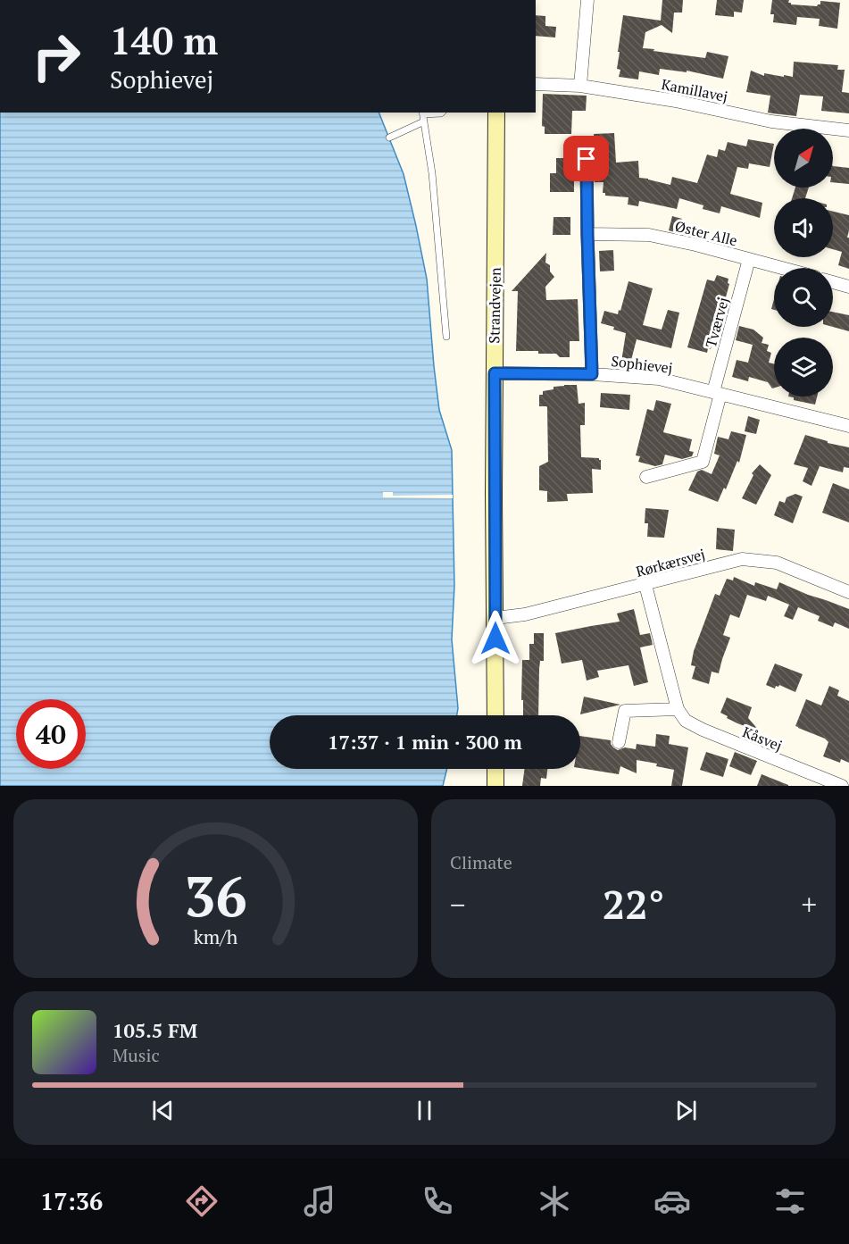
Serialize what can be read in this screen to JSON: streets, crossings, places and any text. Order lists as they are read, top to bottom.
{
  "streets": {
    "street": [
      "Kamillavej",
      "Øster Alle",
      "Strandvejen",
      "Tværvej",
      "Sophievej",
      "Rørkærsvej",
      "Kåsvej"
    ]
  },
  "crossings": [
    ["Øster Alle", "Tværvej"],
    ["Strandvejen", "Sophievej"],
    ["Strandvejen", "Rørkærsvej"],
    ["Tværvej", "Sophievej"]
  ],
  "north": "top right",
  "page": {
    "turn": ["140 m", "Sophievej"],
    "limit": "40",
    "trip": "17:37 · 1 min · 300 m",
    "tile": "Climate",
    "heat": ["−", "22°", "+"],
    "song": ["105.5 FM", "Music"],
    "tabs": "17:36",
    "gauge": ["36", "km/h"]
  }
}
